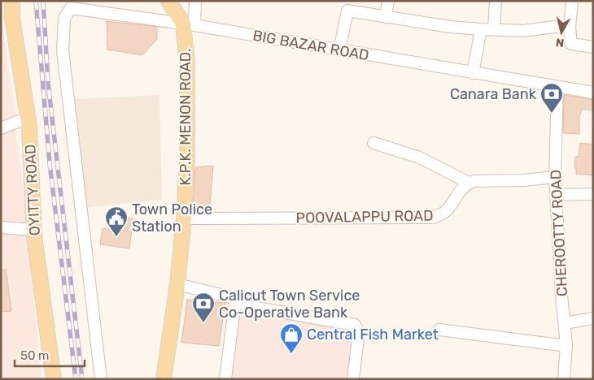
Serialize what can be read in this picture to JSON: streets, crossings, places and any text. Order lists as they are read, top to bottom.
{
  "streets": {
    "main road": ["K.P.K. MENON ROAD.", "OYITTY ROAD"],
    "street": ["BIG BAZAR ROAD", "POOVALAPPU ROAD", "CHEROOTTY ROAD"]
  },
  "crossings": [
    ["BIG BAZAR ROAD", "K.P.K. MENON ROAD."],
    ["BIG BAZAR ROAD", "CHEROOTTY ROAD"],
    ["K.P.K. MENON ROAD.", "POOVALAPPU ROAD"]
  ],
  "places": {
    "bank": ["Canara Bank", "Calicut Town Service Co-Operative Bank"],
    "public building": ["Town Police Station"],
    "shop": ["Central Fish Market"]
  },
  "scale_bar": "50 m",
  "north": "bottom"
}
